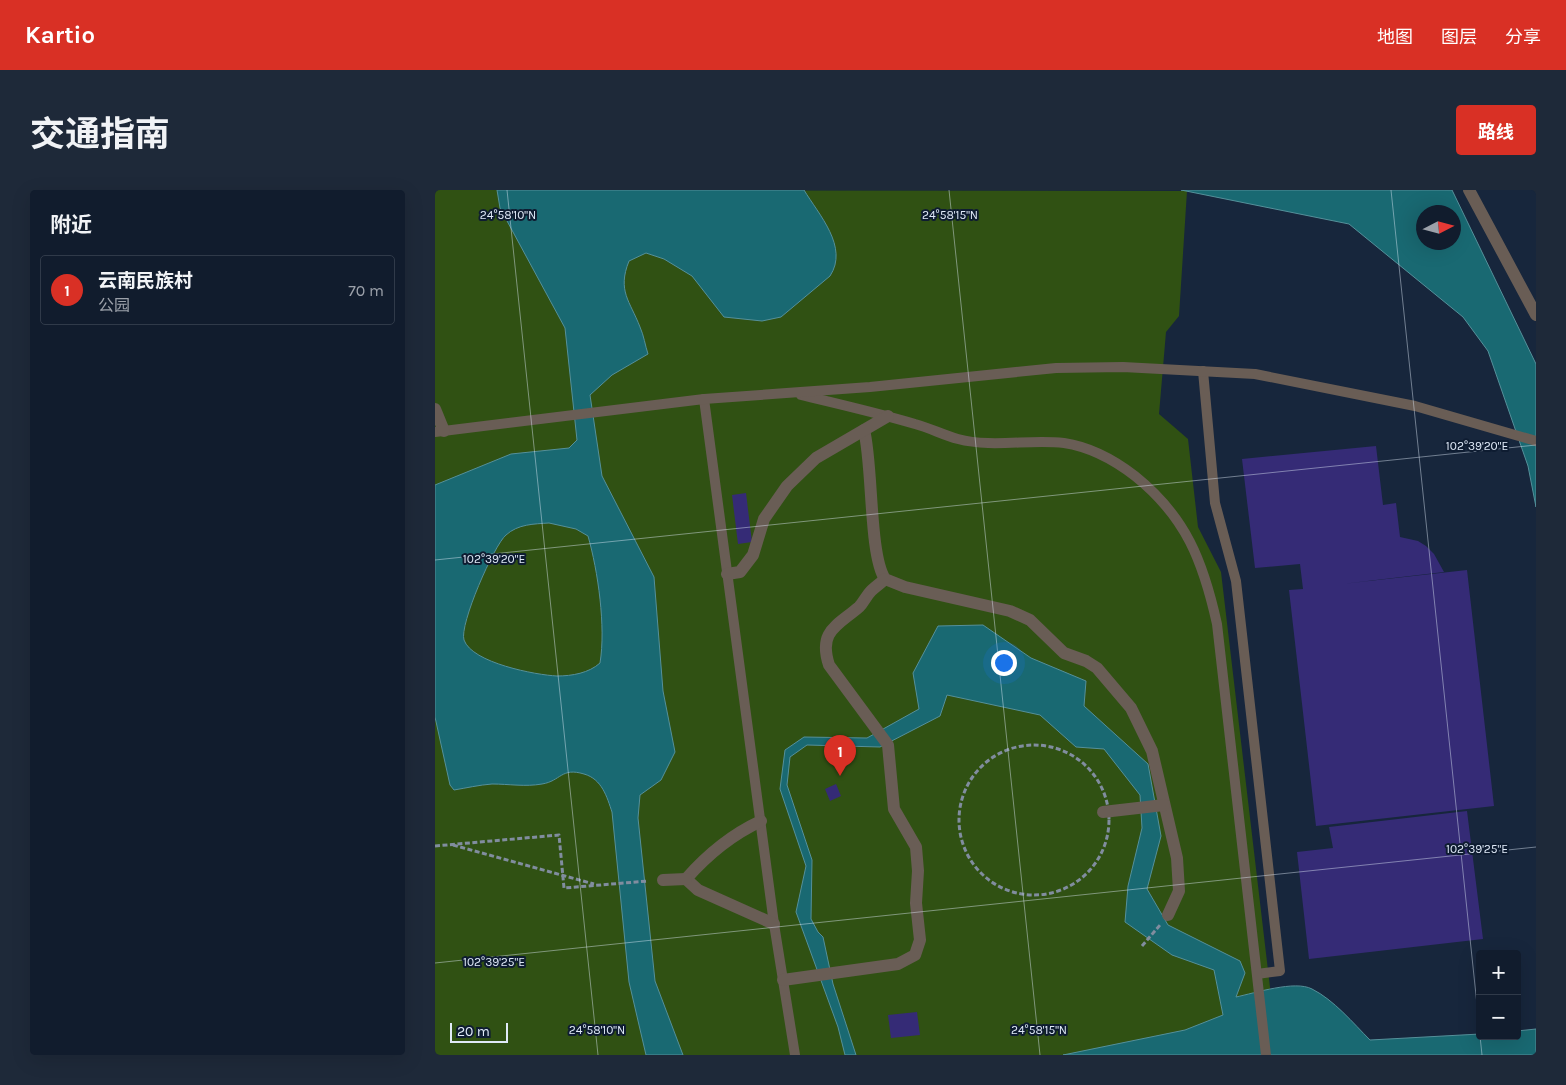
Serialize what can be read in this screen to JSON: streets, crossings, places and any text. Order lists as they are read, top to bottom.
{
  "scale_bar": "20 m",
  "north": "right",
  "page": {
    "header": "Kartio",
    "nav": ["地图", "图层", "分享"],
    "title": "交通指南",
    "buttons": "路线",
    "heading": "附近",
    "list": [
      {
        "mark": "1",
        "name": "云南民族村",
        "note": "公园",
        "value": "70 m"
      }
    ],
    "pins": "1",
    "map_buttons": ["+", "−"],
    "scale": "20 m"
  },
  "coordinates": [
    "24°58'10\"N",
    "24°58'15\"N",
    "102°39'20\"E",
    "102°39'25\"E"
  ]
}
